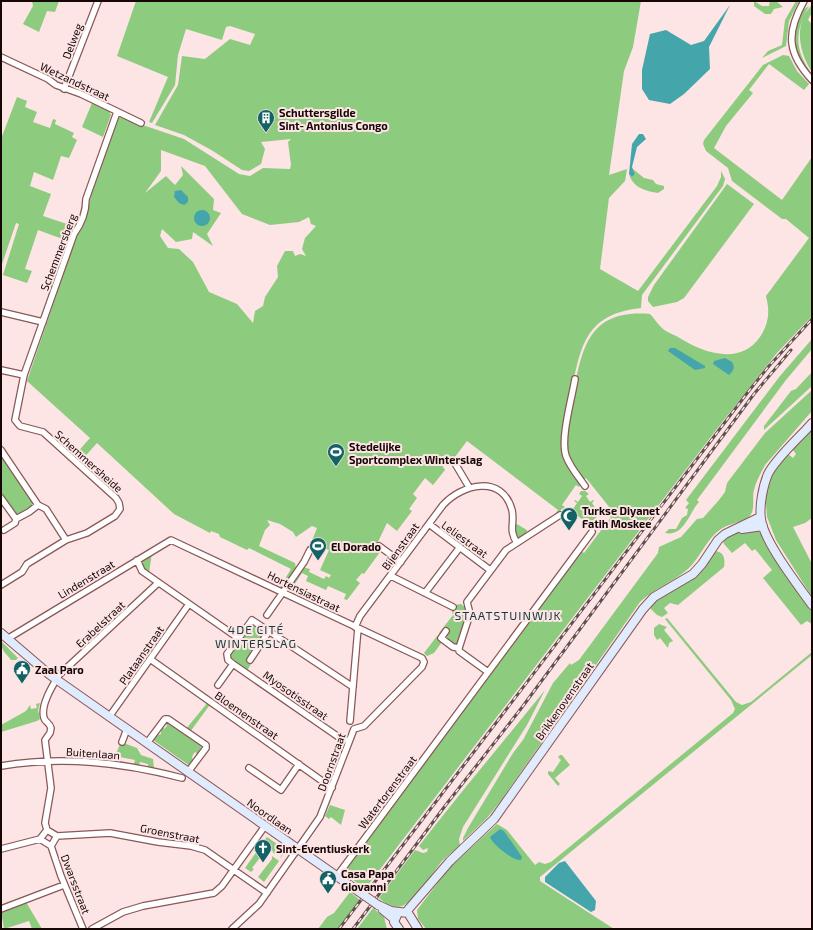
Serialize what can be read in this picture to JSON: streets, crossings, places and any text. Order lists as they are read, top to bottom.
{
  "streets": {
    "street": [
      "Delweg",
      "Wetzandstraat",
      "Schemmersberg",
      "Schemmersheide",
      "Leliestraat",
      "Bijenstraat",
      "Lindenstraat",
      "Hortensiastraat",
      "Erabelstraat",
      "Plataanstraat",
      "Myosotisstraat",
      "Brikkenovenstraat",
      "Bloemenstraat",
      "Buitenlaan",
      "Doornstraat",
      "Watertorenstraat",
      "Noordlaan",
      "Groenstraat",
      "Dwarsstraat"
    ]
  },
  "crossings": [
    ["Delweg", "Wetzandstraat"],
    ["Wetzandstraat", "Schemmersberg"],
    ["Schemmersberg", "Schemmersheide"],
    ["Leliestraat", "Bijenstraat"],
    ["Bijenstraat", "Hortensiastraat"],
    ["Lindenstraat", "Hortensiastraat"],
    ["Lindenstraat", "Noordlaan"],
    ["Hortensiastraat", "Doornstraat"],
    ["Erabelstraat", "Noordlaan"],
    ["Plataanstraat", "Bloemenstraat"],
    ["Plataanstraat", "Noordlaan"],
    ["Myosotisstraat", "Doornstraat"],
    ["Brikkenovenstraat", "Noordlaan"],
    ["Bloemenstraat", "Doornstraat"],
    ["Doornstraat", "Noordlaan"],
    ["Doornstraat", "Groenstraat"],
    ["Watertorenstraat", "Noordlaan"],
    ["Groenstraat", "Dwarsstraat"]
  ],
  "districts": ["STAATSTUINWIJK", "4DE CITÉ WINTERSLAG"],
  "places": {
    "building": ["Schuttersgilde Sint- Antonius Congo"],
    "sports": ["Stedelijke Sportcomplex Winterslag", "El Dorado"],
    "mosque": ["Turkse Diyanet Fatih Moskee"],
    "public building": ["Zaal Paro", "Casa Papa Giovanni"],
    "church": ["Sint-Eventiuskerk"]
  }
}
